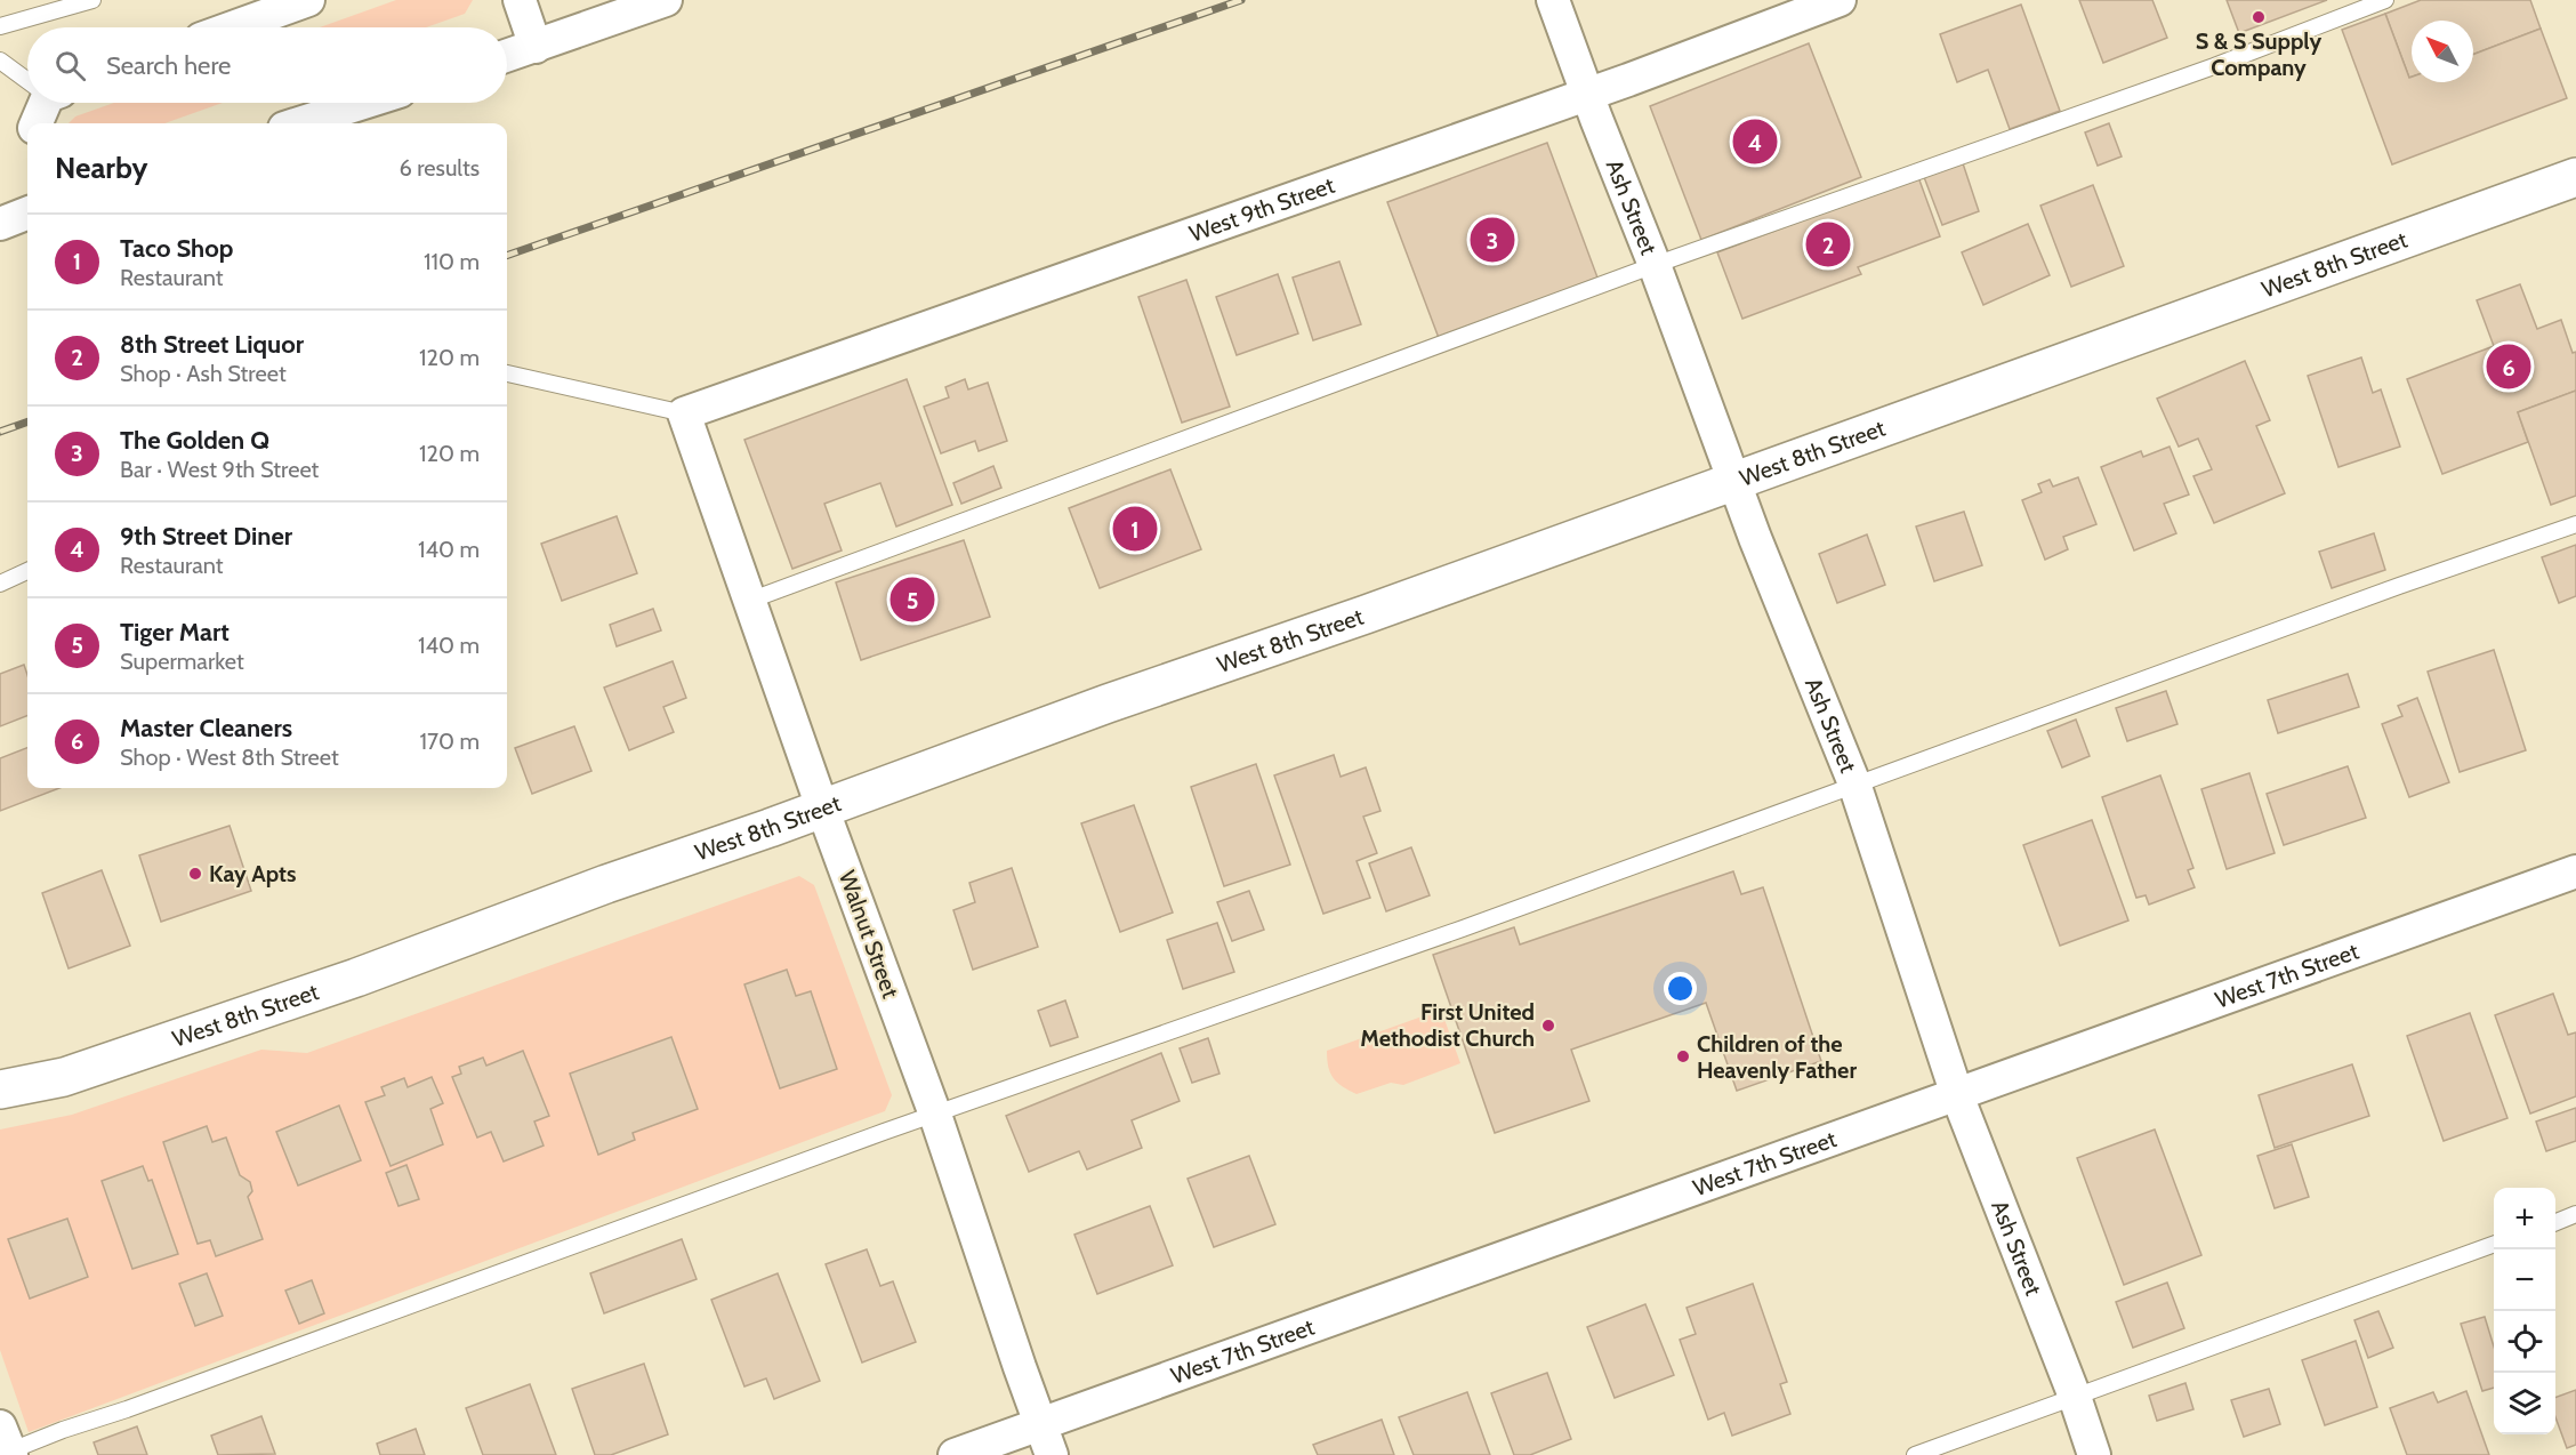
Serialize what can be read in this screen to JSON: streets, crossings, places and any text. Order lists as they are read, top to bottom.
{
  "streets": {
    "main road": ["West 8th Street"],
    "street": [
      "Ash Street",
      "West 9th Street",
      "Walnut Street",
      "West 7th Street"
    ]
  },
  "crossings": [
    ["Ash Street", "West 9th Street"],
    ["Ash Street", "West 8th Street"],
    ["Ash Street", "West 7th Street"],
    ["West 9th Street", "Walnut Street"],
    ["West 8th Street", "Walnut Street"],
    ["Walnut Street", "West 7th Street"]
  ],
  "places": [
    "S & S Supply Company",
    "Kay Apts",
    "First United Methodist Church",
    "Children of the Heavenly Father"
  ],
  "north": "top left",
  "page": {
    "search": "Search here",
    "pins": [
      "4",
      "3",
      "2",
      "6",
      "1",
      "5"
    ],
    "heading": ["Nearby", "6 results"],
    "list": [
      {
        "mark": "1",
        "name": "Taco Shop",
        "note": "Restaurant",
        "value": "110 m"
      },
      {
        "mark": "2",
        "name": "8th Street Liquor",
        "note": "Shop · Ash Street",
        "value": "120 m"
      },
      {
        "mark": "3",
        "name": "The Golden Q",
        "note": "Bar · West 9th Street",
        "value": "120 m"
      },
      {
        "mark": "4",
        "name": "9th Street Diner",
        "note": "Restaurant",
        "value": "140 m"
      },
      {
        "mark": "5",
        "name": "Tiger Mart",
        "note": "Supermarket",
        "value": "140 m"
      },
      {
        "mark": "6",
        "name": "Master Cleaners",
        "note": "Shop · West 8th Street",
        "value": "170 m"
      }
    ],
    "map_buttons": ["+", "−"]
  }
}
